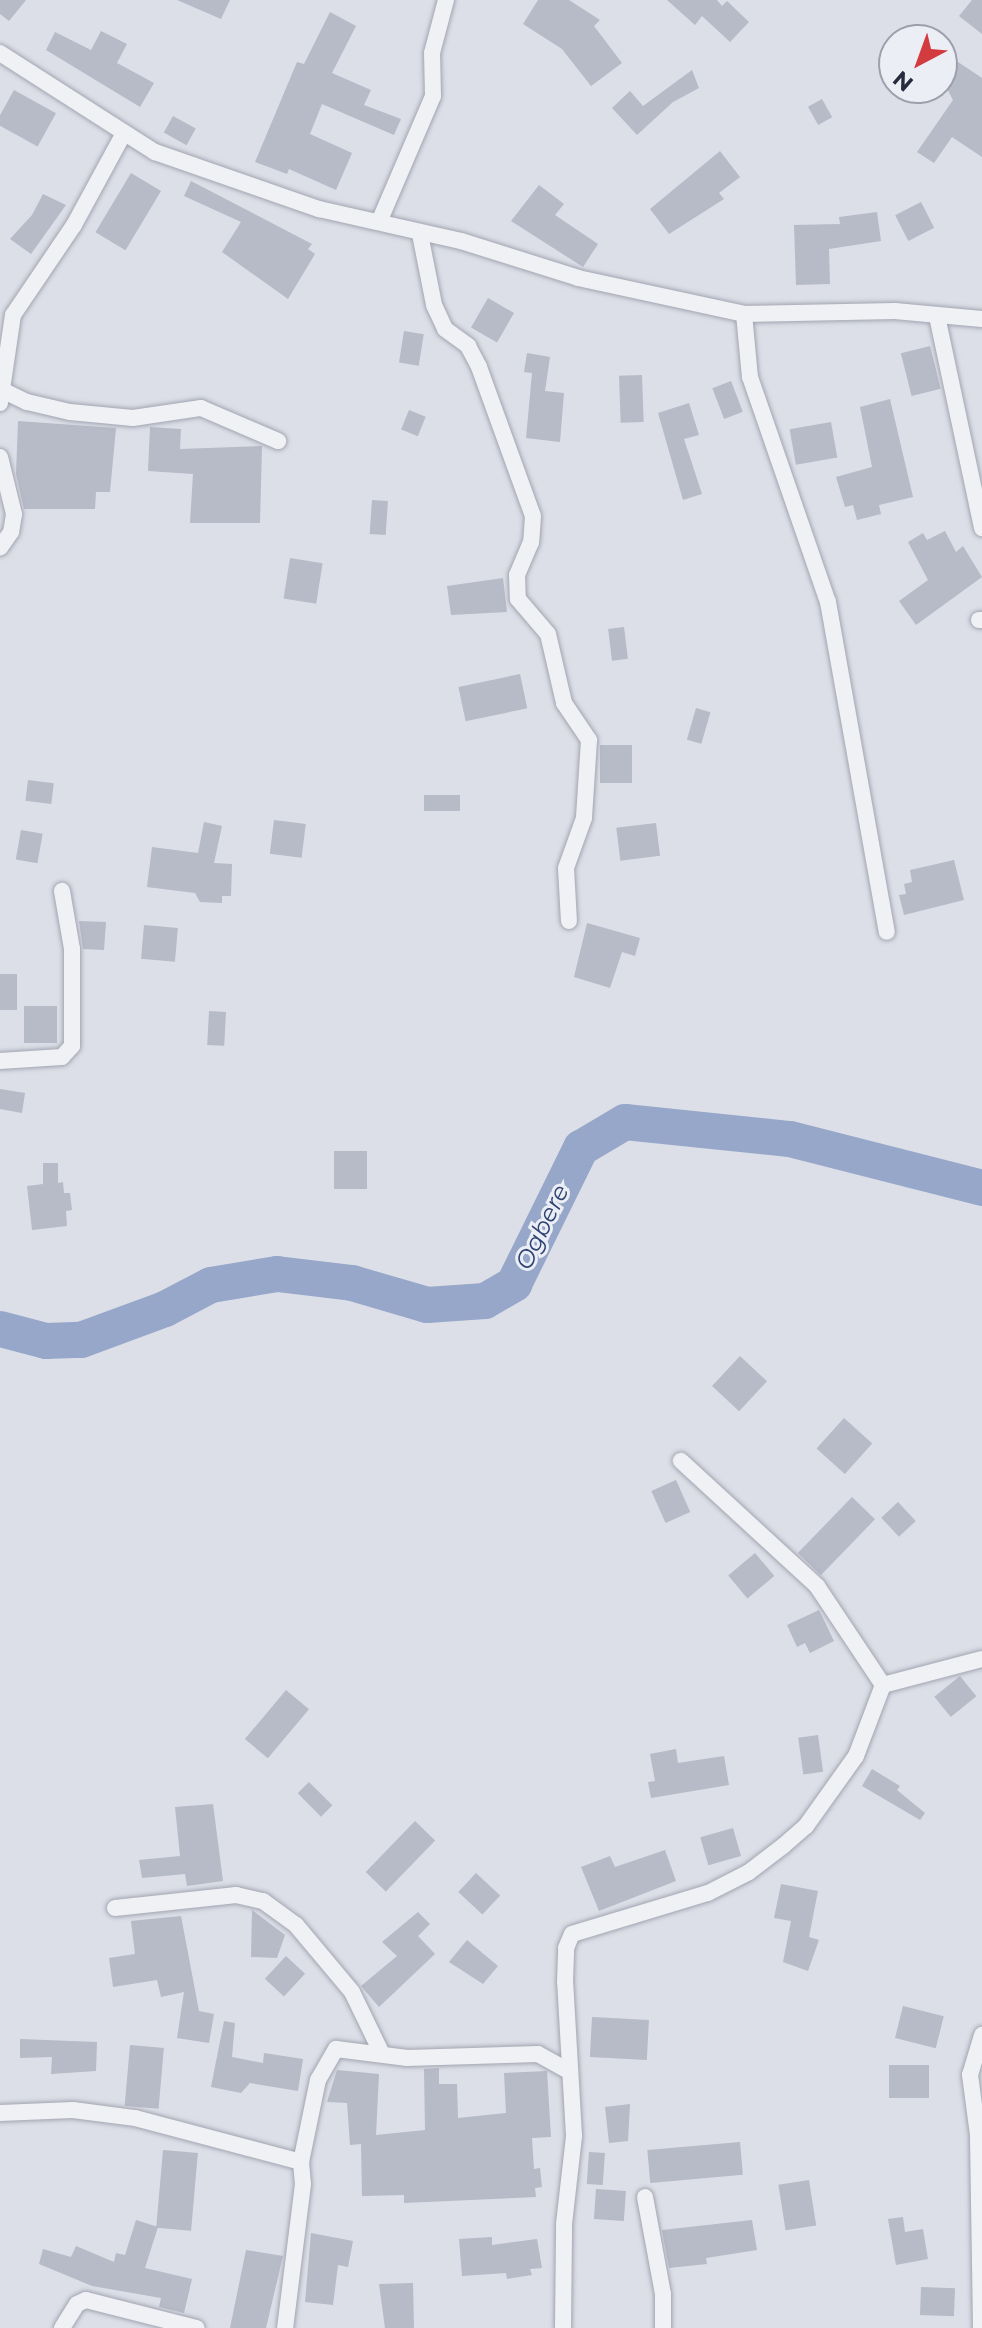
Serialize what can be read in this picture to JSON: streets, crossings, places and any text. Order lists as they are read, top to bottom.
{
  "water": ["Ogbere"],
  "north": "bottom left"
}
